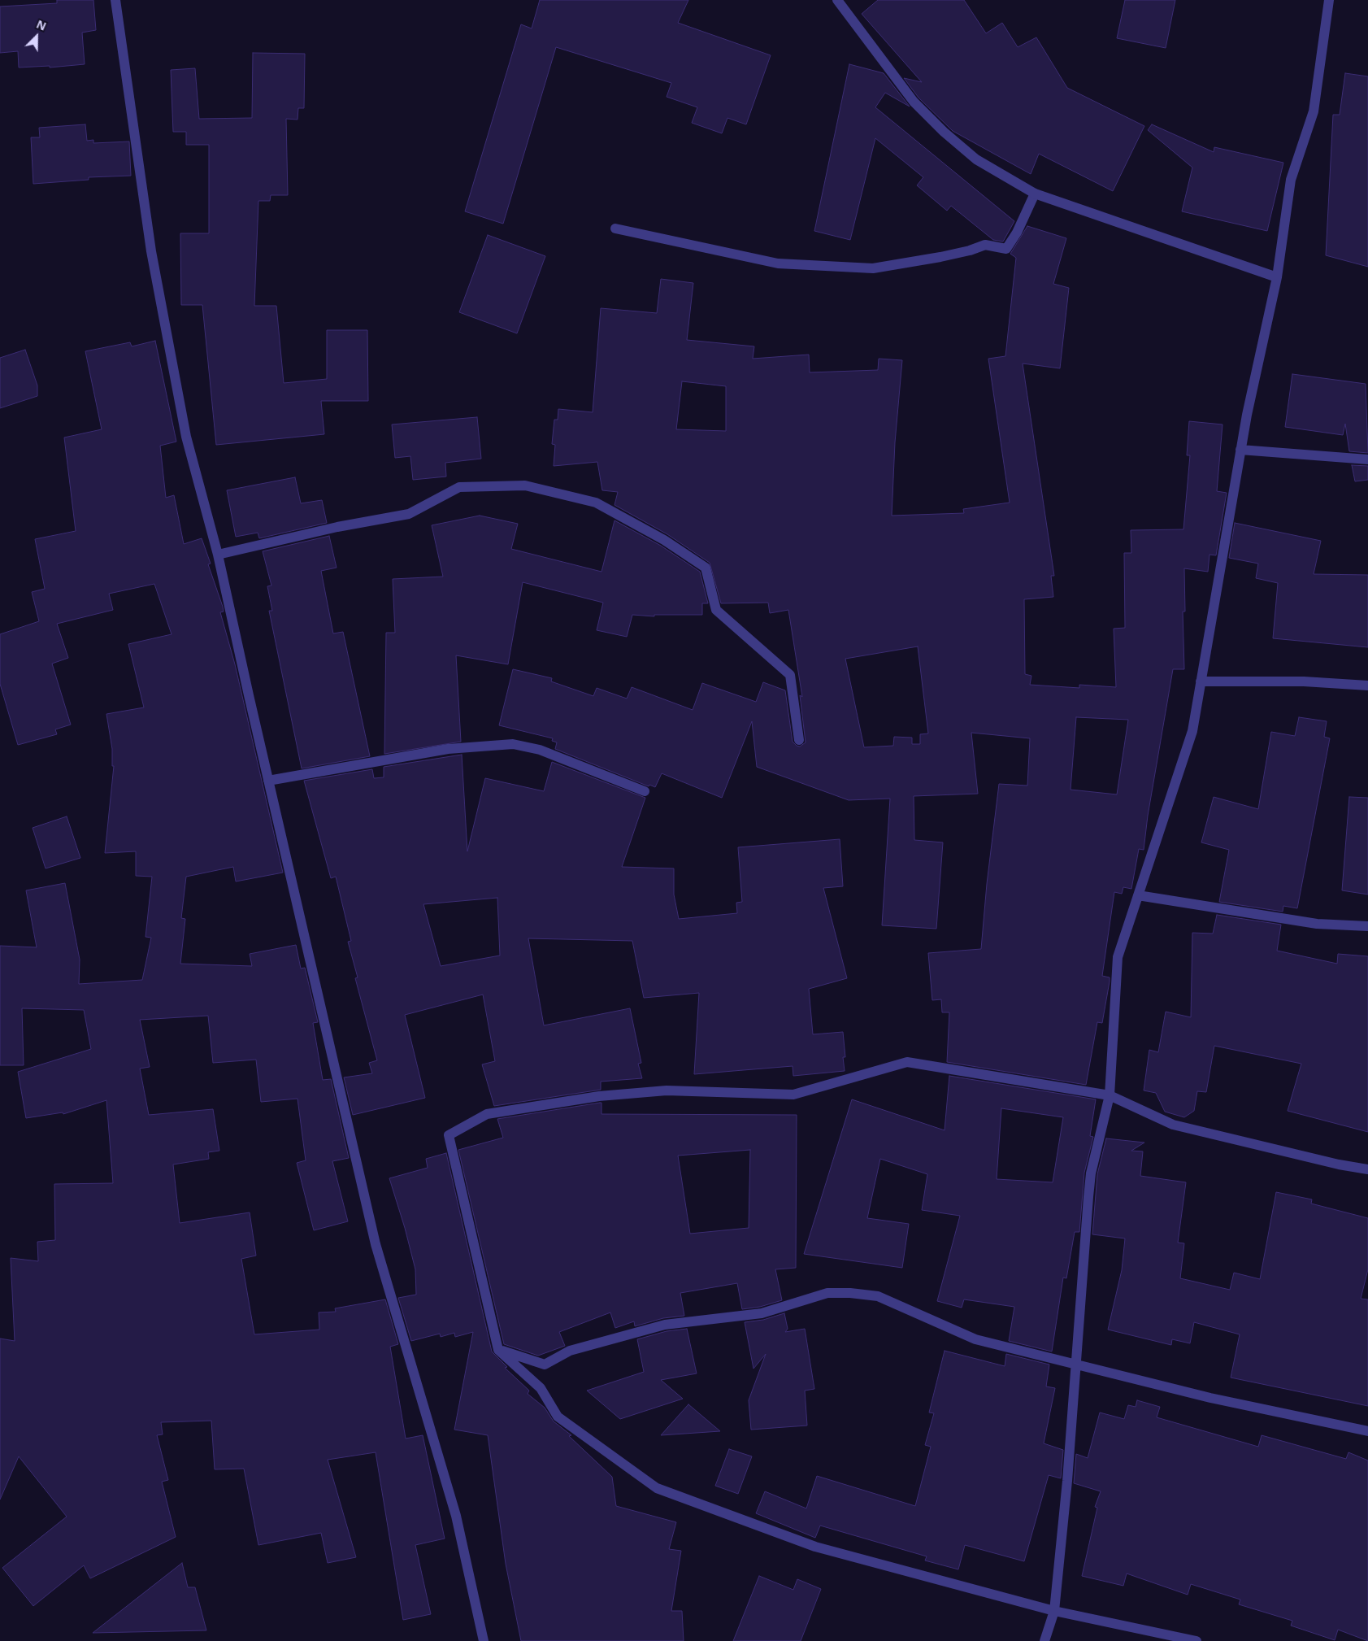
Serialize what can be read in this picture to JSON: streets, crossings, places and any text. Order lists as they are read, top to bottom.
{
  "north": "top right"
}
